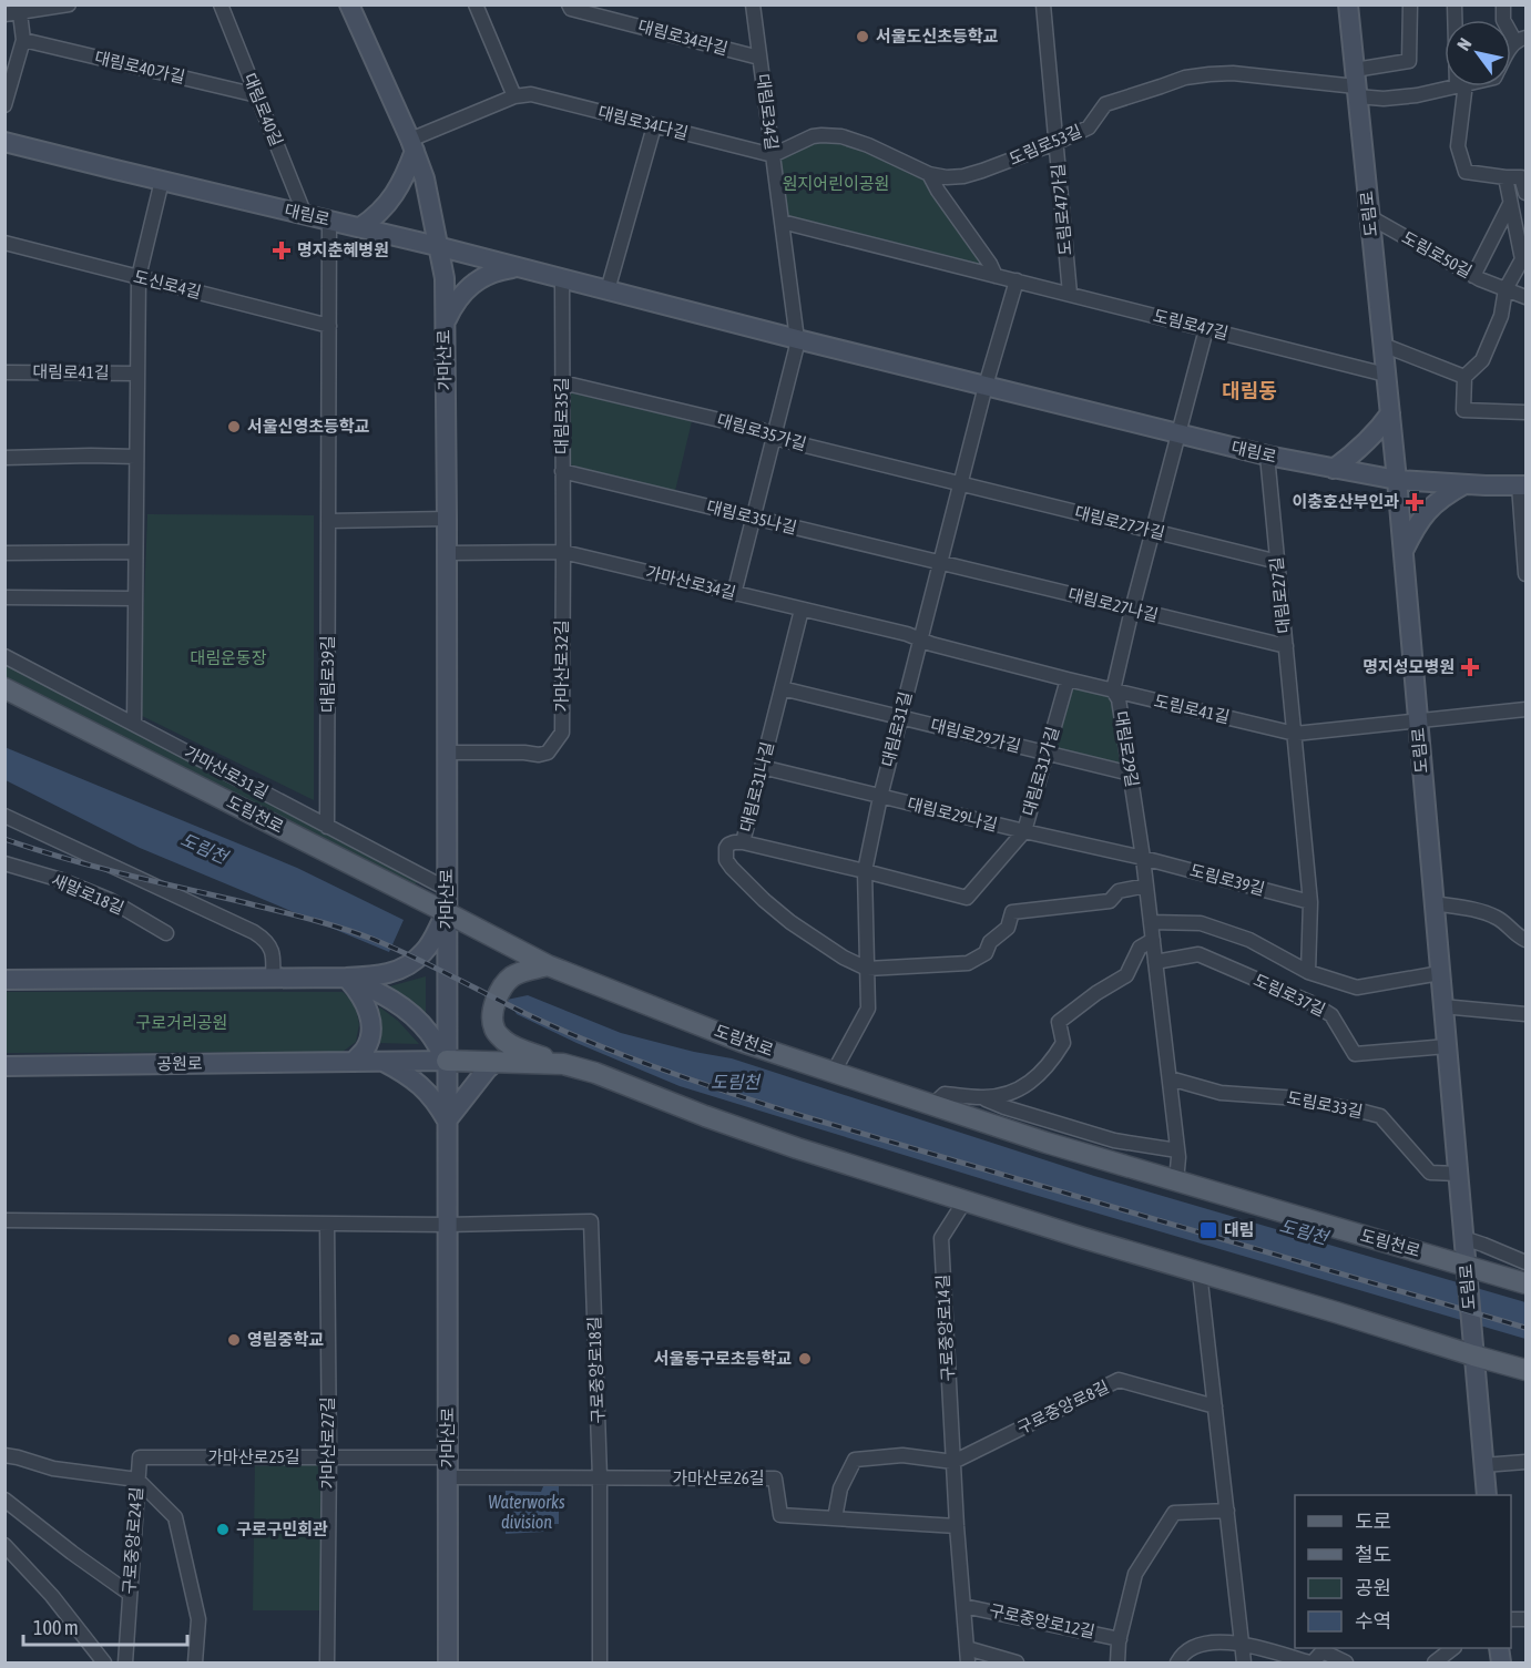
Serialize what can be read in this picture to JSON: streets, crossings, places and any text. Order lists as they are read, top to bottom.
{
  "streets": {
    "main road": ["도림천로"],
    "street": [
      "대림로34라길",
      "대림로40가길",
      "대림로40길",
      "대림로34길",
      "대림로34다길",
      "도림로53길",
      "도림로47가길",
      "도림로",
      "대림로",
      "도림로50길",
      "도신로4길",
      "도림로47길",
      "가마산로",
      "대림로41길",
      "대림로35길",
      "대림로35가길",
      "대림로35나길",
      "대림로27가길",
      "가마산로34길",
      "대림로27길",
      "대림로27나길",
      "가마산로32길",
      "대림로39길",
      "도림로41길",
      "대림로31길",
      "대림로29가길",
      "대림로29길",
      "대림로31가길",
      "가마산로31길",
      "대림로31나길",
      "대림로29나길",
      "도림로39길",
      "새말로18길",
      "도림로37길",
      "공원로",
      "도림로33길",
      "구로중앙로14길",
      "구로중앙로18길",
      "구로중앙로8길",
      "가마산로27길",
      "가마산로25길",
      "가마산로26길",
      "구로중앙로24길",
      "구로중앙로12길"
    ]
  },
  "crossings": [
    ["대림로34라길", "대림로34길"],
    ["대림로40가길", "대림로40길"],
    ["대림로40길", "대림로"],
    ["대림로34길", "대림로34다길"],
    ["대림로34길", "도림로53길"],
    ["대림로34길", "대림로"],
    ["대림로34길", "도림로47길"],
    ["대림로34길", "대림로35가길"],
    ["대림로34길", "대림로35나길"],
    ["대림로34길", "가마산로34길"],
    ["대림로34다길", "도림로53길"],
    ["도림로53길", "도림로47가길"],
    ["도림로53길", "도림로"],
    ["도림로47가길", "도림로47길"],
    ["도림로", "대림로"],
    ["도림로", "도림로50길"],
    ["도림로", "도림로47길"],
    ["도림로", "도림로41길"],
    ["도림로", "도림천로"],
    ["도림로", "도림로37길"],
    ["도림로", "도림로33길"],
    ["대림로", "가마산로"],
    ["대림로", "대림로35길"],
    ["대림로", "대림로27길"],
    ["대림로", "대림로39길"],
    ["대림로", "대림로31길"],
    ["대림로", "대림로29길"],
    ["도신로4길", "대림로39길"],
    ["도림로47길", "대림로29길"],
    ["가마산로", "가마산로34길"],
    ["가마산로", "가마산로32길"],
    ["가마산로", "가마산로31길"],
    ["가마산로", "도림천로"],
    ["가마산로", "공원로"],
    ["가마산로", "구로중앙로18길"],
    ["가마산로", "가마산로25길"],
    ["가마산로", "가마산로26길"],
    ["대림로35길", "대림로35가길"],
    ["대림로35길", "대림로35나길"],
    ["대림로35길", "가마산로34길"],
    ["대림로35길", "가마산로32길"],
    ["대림로35가길", "대림로27가길"],
    ["대림로35가길", "대림로31길"],
    ["대림로35나길", "대림로27나길"],
    ["대림로35나길", "대림로31길"],
    ["대림로27가길", "대림로27길"],
    ["대림로27가길", "대림로31길"],
    ["대림로27가길", "대림로29길"],
    ["가마산로34길", "가마산로32길"],
    ["가마산로34길", "도림로41길"],
    ["가마산로34길", "대림로31길"],
    ["가마산로34길", "대림로31나길"],
    ["대림로27길", "대림로27나길"],
    ["대림로27길", "도림로41길"],
    ["대림로27나길", "대림로31길"],
    ["대림로27나길", "대림로29길"],
    ["대림로39길", "가마산로31길"],
    ["도림로41길", "대림로31길"],
    ["도림로41길", "대림로29길"],
    ["도림로41길", "대림로31가길"],
    ["대림로31길", "대림로29가길"],
    ["대림로31길", "대림로31가길"],
    ["대림로31길", "대림로31나길"],
    ["대림로31길", "도림천로"],
    ["대림로31길", "대림로29나길"],
    ["대림로29가길", "대림로29길"],
    ["대림로29가길", "대림로31가길"],
    ["대림로29가길", "대림로31나길"],
    ["대림로29길", "도림천로"],
    ["대림로29길", "대림로29나길"],
    ["대림로29길", "도림로39길"],
    ["대림로29길", "도림로37길"],
    ["대림로29길", "도림로33길"],
    ["대림로31가길", "대림로31나길"],
    ["대림로31가길", "대림로29나길"],
    ["대림로31나길", "대림로29나길"],
    ["대림로29나길", "도림로39길"],
    ["구로중앙로14길", "구로중앙로8길"],
    ["구로중앙로14길", "가마산로26길"],
    ["구로중앙로14길", "구로중앙로12길"],
    ["구로중앙로18길", "가마산로26길"],
    ["가마산로27길", "가마산로25길"],
    ["가마산로25길", "구로중앙로24길"]
  ],
  "districts": ["대림동"],
  "water": ["도림천", "Waterworks division"],
  "parks": ["원지어린이공원", "대림운동장", "구로거리공원"],
  "places": {
    "other": [
      "서울도신초등학교",
      "서울신영초등학교",
      "영림중학교",
      "서울동구로초등학교",
      "구로구민회관"
    ],
    "health": ["명지춘혜병원", "이충호산부인과", "명지성모병원"],
    "transit": ["대림"]
  },
  "legend": [
    "도로",
    "철도",
    "공원",
    "수역"
  ],
  "scale_bar": "100 m",
  "north": "top left"
}
